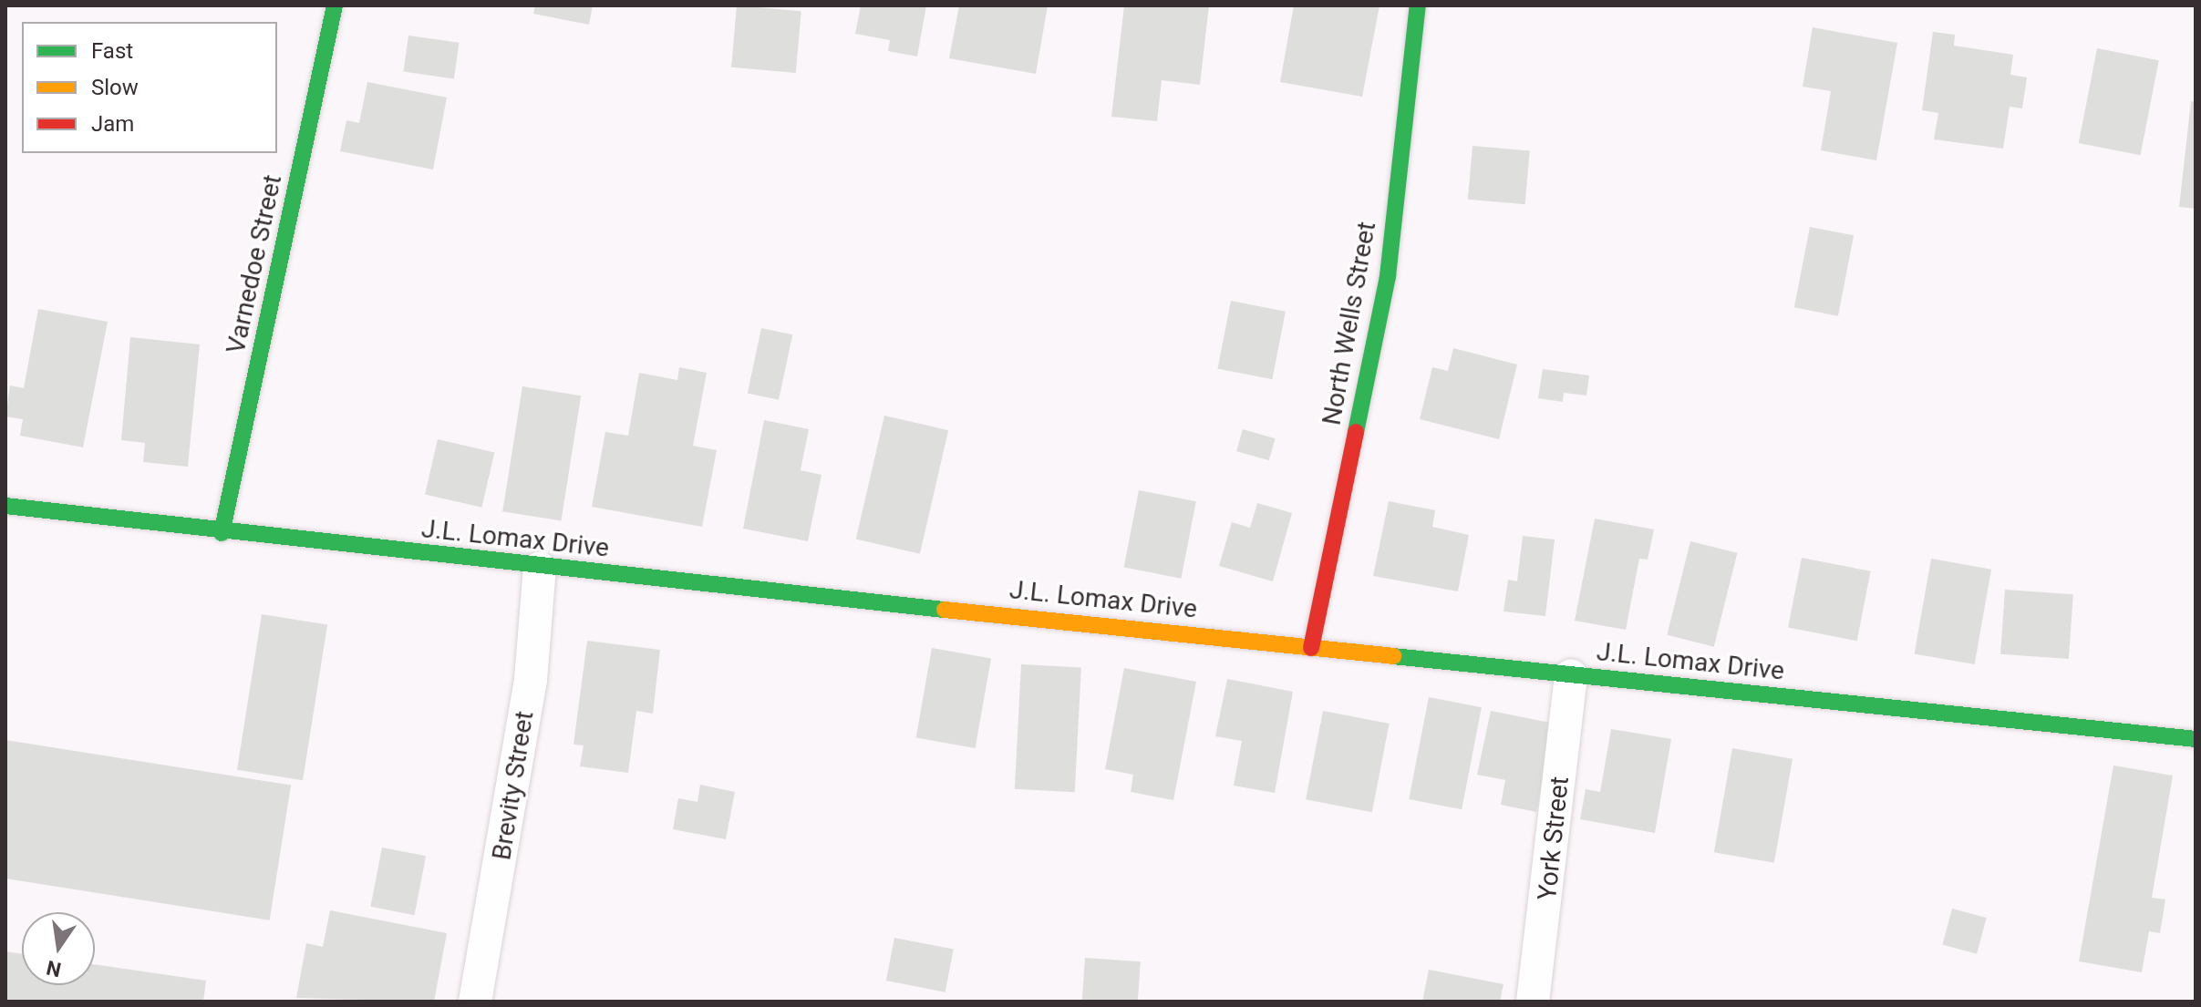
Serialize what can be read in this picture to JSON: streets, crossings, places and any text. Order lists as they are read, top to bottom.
{
  "streets": {
    "street": [
      "Varnedoe Street",
      "North Wells Street",
      "J.L. Lomax Drive",
      "Brevity Street",
      "York Street"
    ]
  },
  "crossings": [
    ["Varnedoe Street", "J.L. Lomax Drive"],
    ["North Wells Street", "J.L. Lomax Drive"],
    ["J.L. Lomax Drive", "Brevity Street"],
    ["J.L. Lomax Drive", "York Street"]
  ],
  "legend": ["Fast", "Slow", "Jam"],
  "north": "bottom"
}
